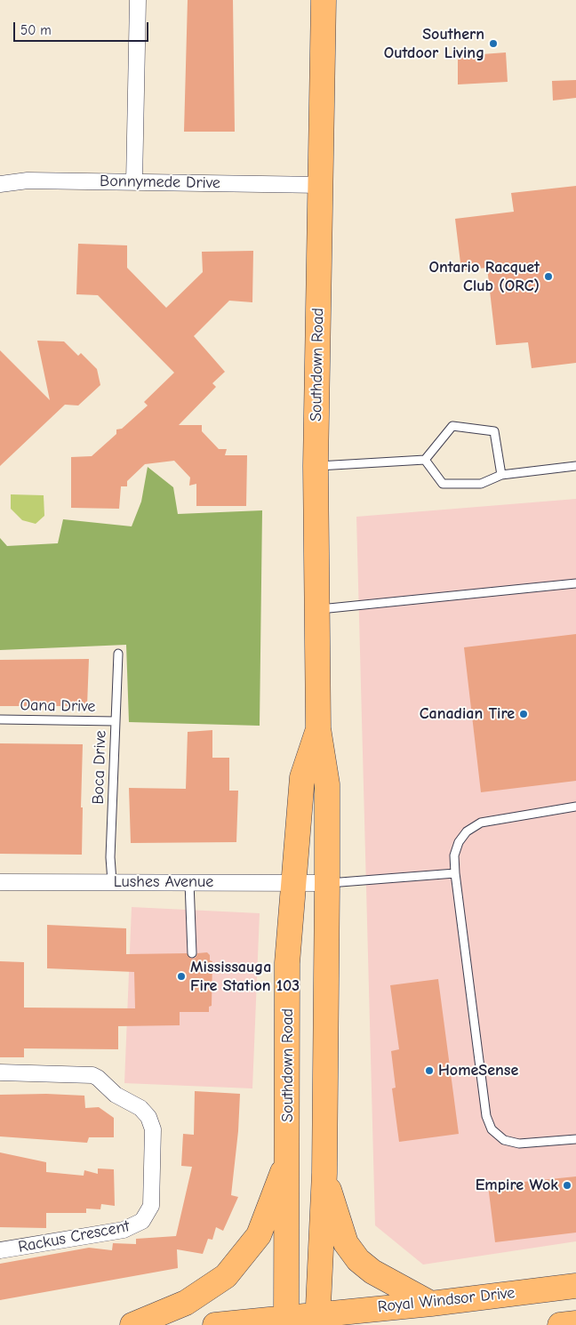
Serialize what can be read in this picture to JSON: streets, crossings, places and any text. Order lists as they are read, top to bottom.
{
  "streets": {
    "main road": ["Southdown Road", "Royal Windsor Drive"],
    "street": ["Bonnymede Drive", "Lushes Avenue", "Rackus Crescent"],
    "lane": ["Oana Drive", "Boca Drive"]
  },
  "crossings": [
    ["Bonnymede Drive", "Southdown Road"],
    ["Southdown Road", "Lushes Avenue"],
    ["Southdown Road", "Royal Windsor Drive"],
    ["Oana Drive", "Boca Drive"],
    ["Boca Drive", "Lushes Avenue"]
  ],
  "places": [
    "Southern Outdoor Living",
    "Ontario Racquet Club (ORC)",
    "Canadian Tire",
    "Mississauga Fire Station 103",
    "HomeSense",
    "Empire Wok"
  ],
  "scale_bar": "50 m"
}
